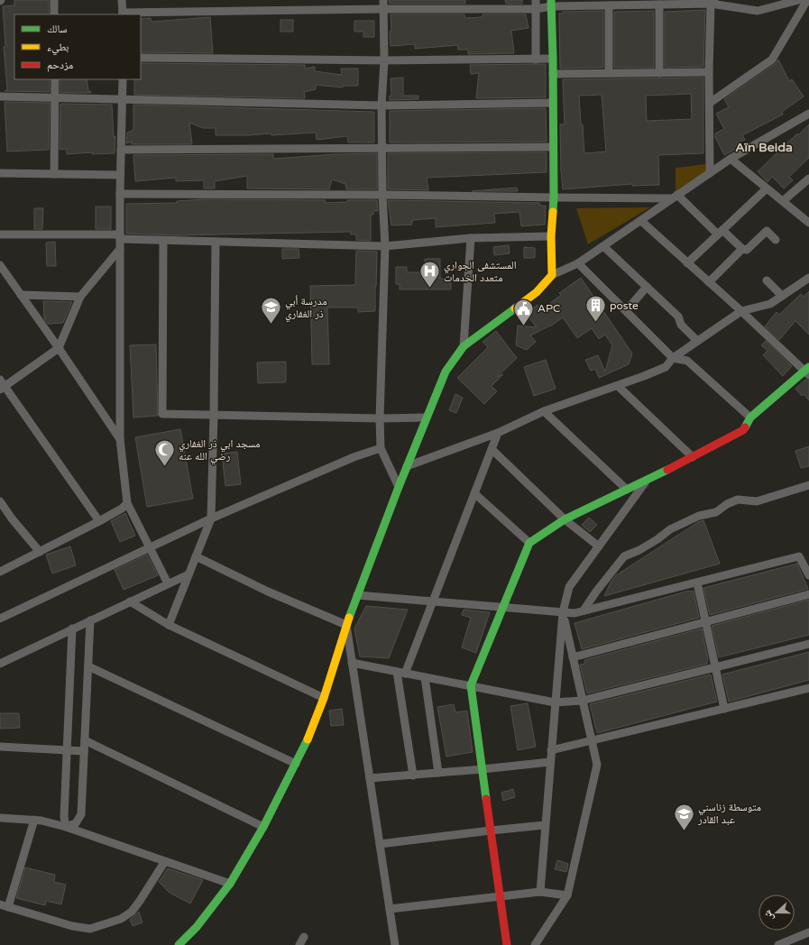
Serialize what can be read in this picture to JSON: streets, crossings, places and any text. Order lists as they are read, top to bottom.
{
  "districts": ["Aïn Beida"],
  "places": {
    "hospital": ["المستشفى الجواري متعدد الخدمات"],
    "building": ["poste"],
    "school or university": ["مدرسة أبي ذر الغفاري", "متوسطة زناسني عبد القادر"],
    "public building": ["APC"],
    "mosque": ["مسجد ابي ذر الغفاري رضي الله عنه"]
  },
  "legend": ["سالك", "بطيء", "مزدحم"],
  "north": "left"
}
